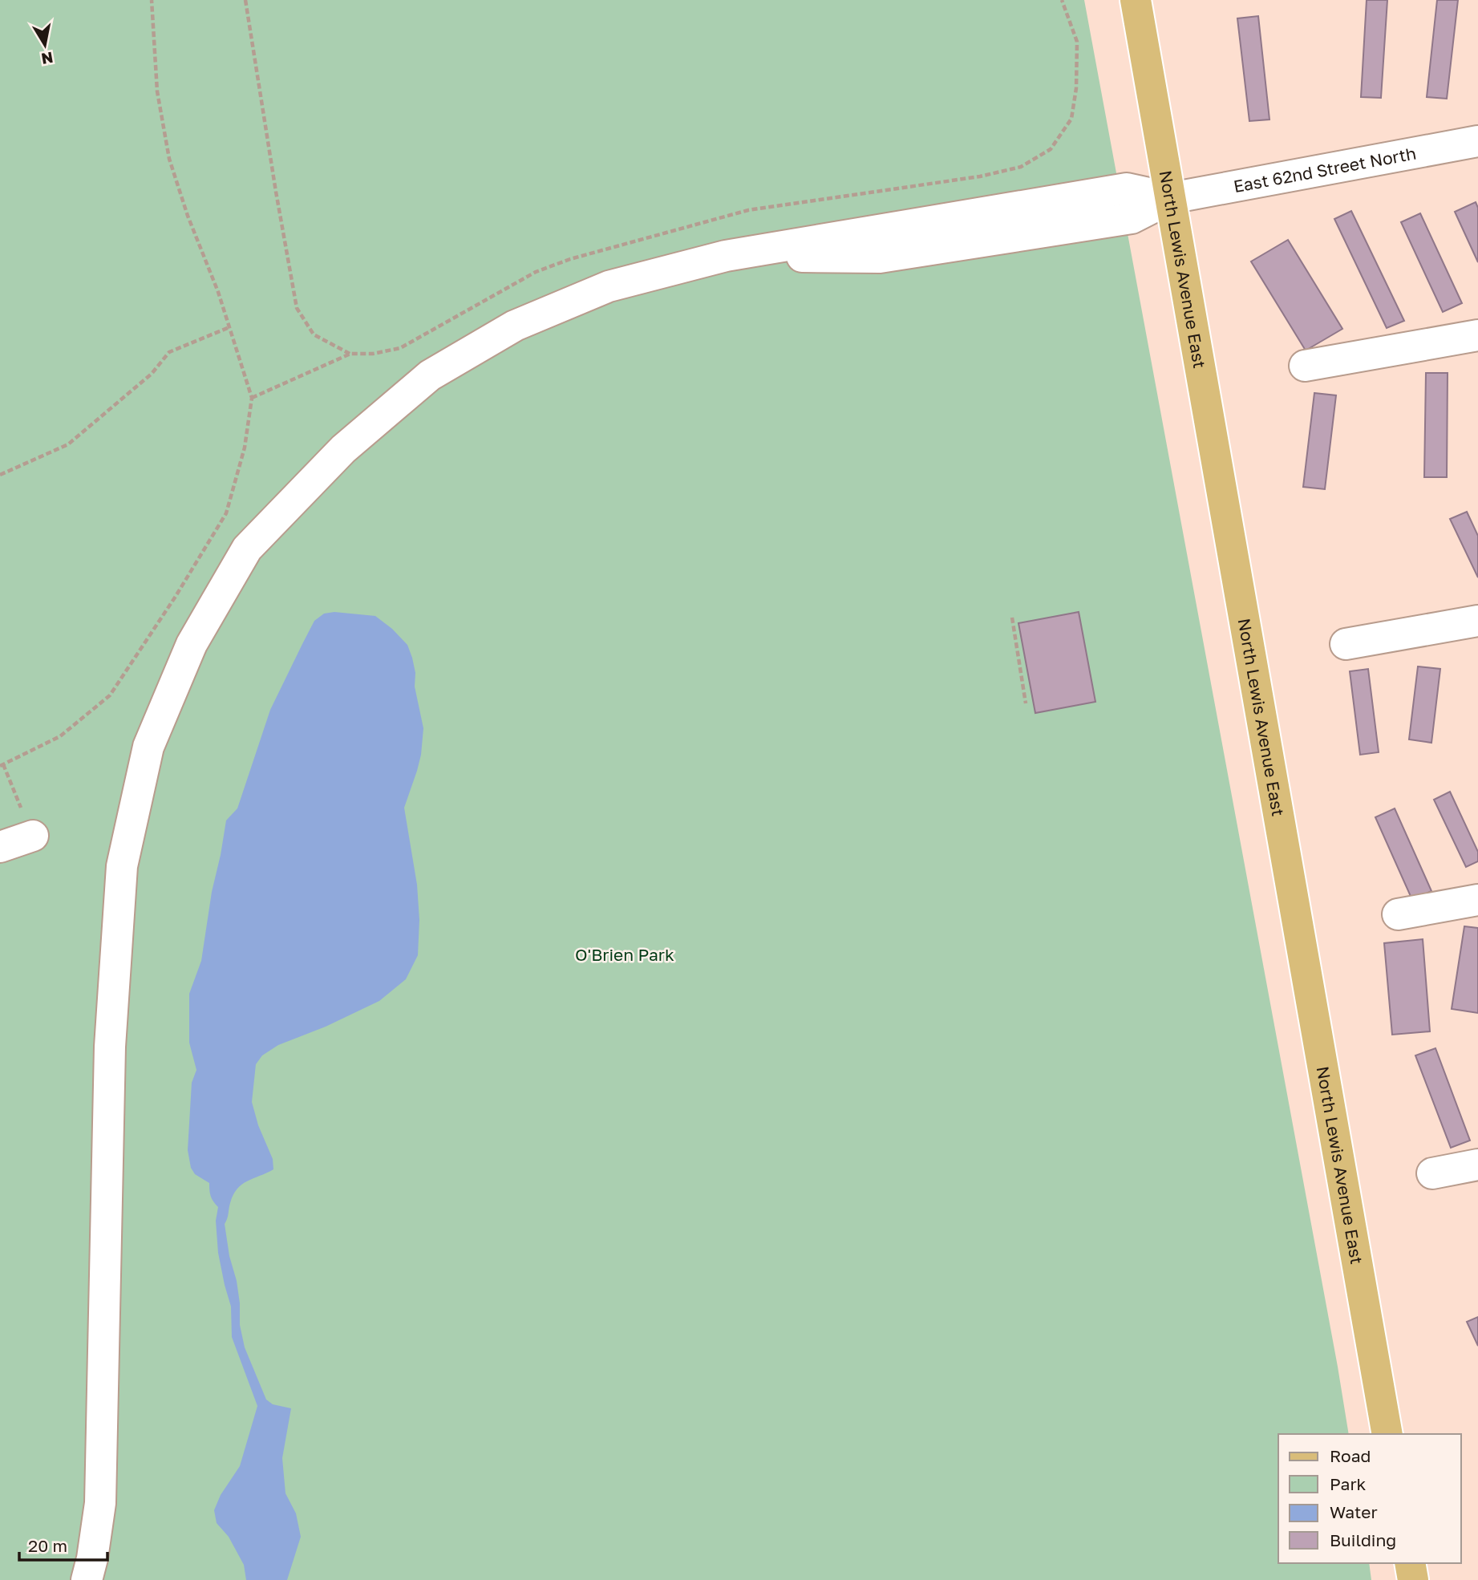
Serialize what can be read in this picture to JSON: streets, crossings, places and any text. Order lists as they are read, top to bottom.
{
  "streets": {
    "main road": ["North Lewis Avenue East"],
    "street": ["East 62nd Street North"]
  },
  "crossings": [
    ["East 62nd Street North", "North Lewis Avenue East"]
  ],
  "parks": ["O'Brien Park"],
  "legend": [
    "Road",
    "Park",
    "Water",
    "Building"
  ],
  "scale_bar": "20 m",
  "north": "bottom"
}
